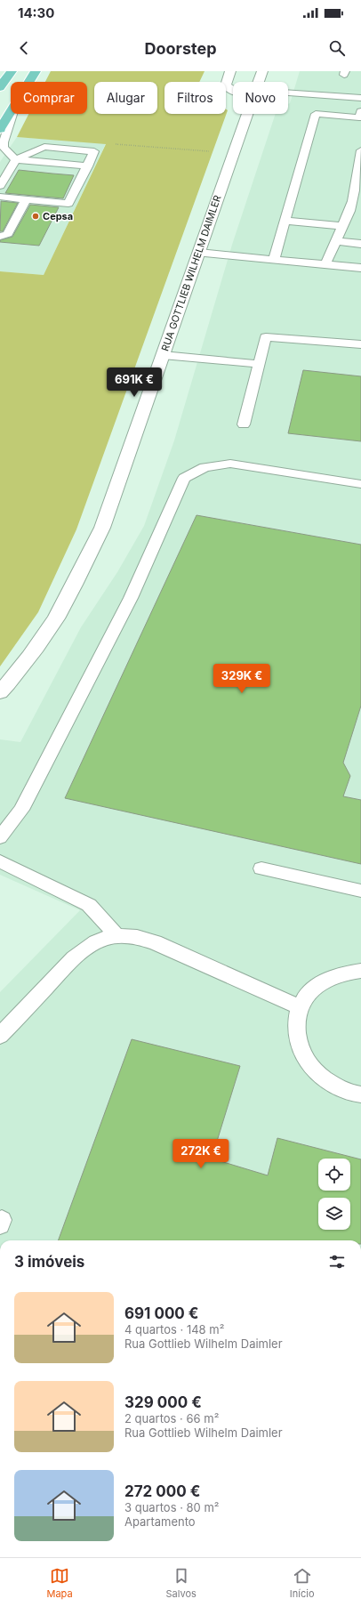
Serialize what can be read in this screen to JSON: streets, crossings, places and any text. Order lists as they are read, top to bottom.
{
  "streets": {
    "street": ["RUA GOTTLIEB WILHELM DAIMLER"]
  },
  "places": ["Cepsa"],
  "page": {
    "status": "14:30",
    "header": "Doorstep",
    "chip": [
      "Comprar",
      "Alugar",
      "Filtros",
      "Novo"
    ],
    "price": ["691K €", "329K €", "272K €"],
    "heading": "3 imóveis",
    "list": [
      {
        "name": "691 000 €",
        "note": "4 quartos · 148 m² · Rua Gottlieb Wilhelm Daimler"
      },
      {
        "name": "329 000 €",
        "note": "2 quartos · 66 m² · Rua Gottlieb Wilhelm Daimler"
      },
      {
        "name": "272 000 €",
        "note": "3 quartos · 80 m² · Apartamento"
      }
    ],
    "tabs": ["Mapa", "Salvos", "Início"]
  }
}
